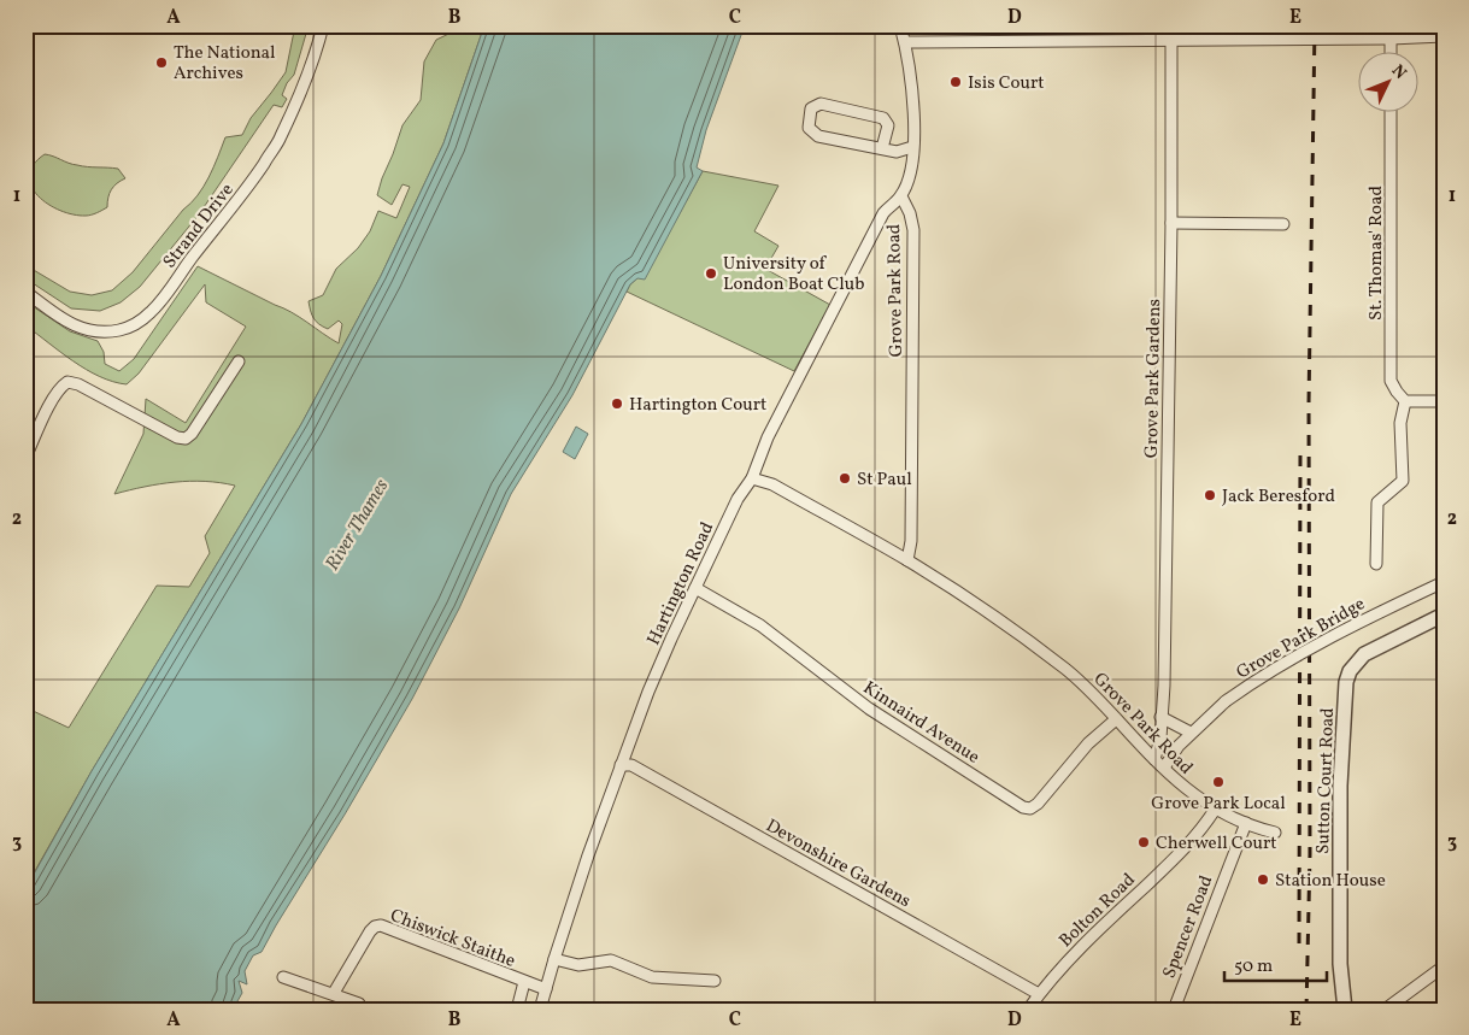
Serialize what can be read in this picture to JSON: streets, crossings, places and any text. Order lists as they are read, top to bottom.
{
  "streets": {
    "street": [
      "Strand Drive",
      "St. Thomas' Road",
      "Grove Park Road",
      "Grove Park Gardens",
      "Hartington Road",
      "Grove Park Bridge",
      "Kinnaird Avenue",
      "Sutton Court Road",
      "Devonshire Gardens",
      "Bolton Road",
      "Spencer Road",
      "Chiswick Staithe"
    ]
  },
  "crossings": [
    ["Grove Park Road", "Grove Park Gardens"],
    ["Grove Park Road", "Hartington Road"],
    ["Grove Park Road", "Grove Park Bridge"],
    ["Grove Park Road", "Kinnaird Avenue"],
    ["Grove Park Road", "Bolton Road"],
    ["Grove Park Road", "Spencer Road"],
    ["Hartington Road", "Kinnaird Avenue"],
    ["Hartington Road", "Devonshire Gardens"],
    ["Hartington Road", "Chiswick Staithe"],
    ["Devonshire Gardens", "Bolton Road"]
  ],
  "water": ["River Thames"],
  "places": [
    "The National Archives",
    "Isis Court",
    "University of London Boat Club",
    "Hartington Court",
    "St Paul",
    "Jack Beresford",
    "Grove Park Local",
    "Cherwell Court",
    "Station House"
  ],
  "scale_bar": "50 m",
  "north": "top right",
  "grid": {
    "columns": [
      "A",
      "B",
      "C",
      "D",
      "E"
    ],
    "rows": ["1", "2", "3"]
  }
}
